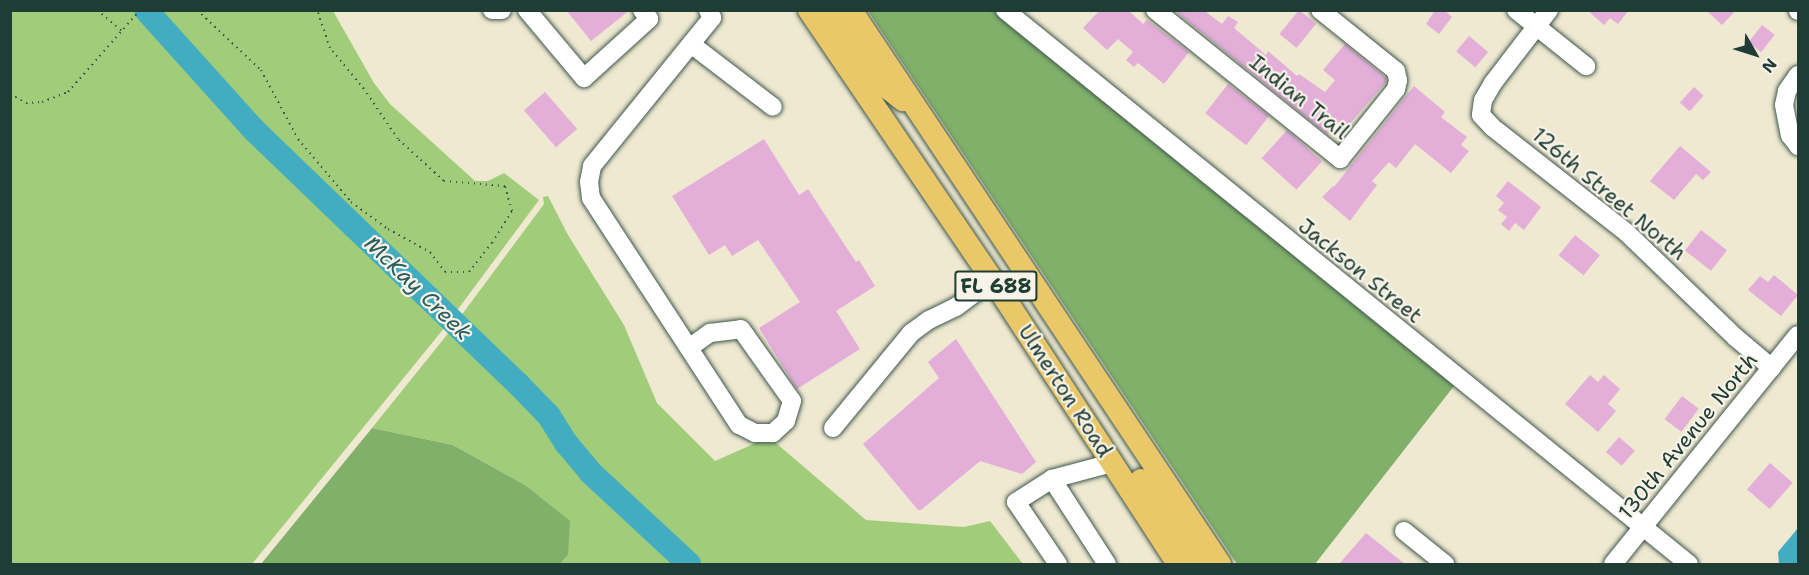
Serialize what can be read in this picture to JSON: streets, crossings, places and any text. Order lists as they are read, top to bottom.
{
  "streets": {
    "main road": ["FL 688", "Ulmerton Road"],
    "street": [
      "Indian Trail",
      "126th Street North",
      "Jackson Street",
      "130th Avenue North"
    ]
  },
  "crossings": [
    ["126th Street North", "130th Avenue North"],
    ["Jackson Street", "130th Avenue North"]
  ],
  "water": ["McKay Creek"],
  "north": "bottom right"
}
